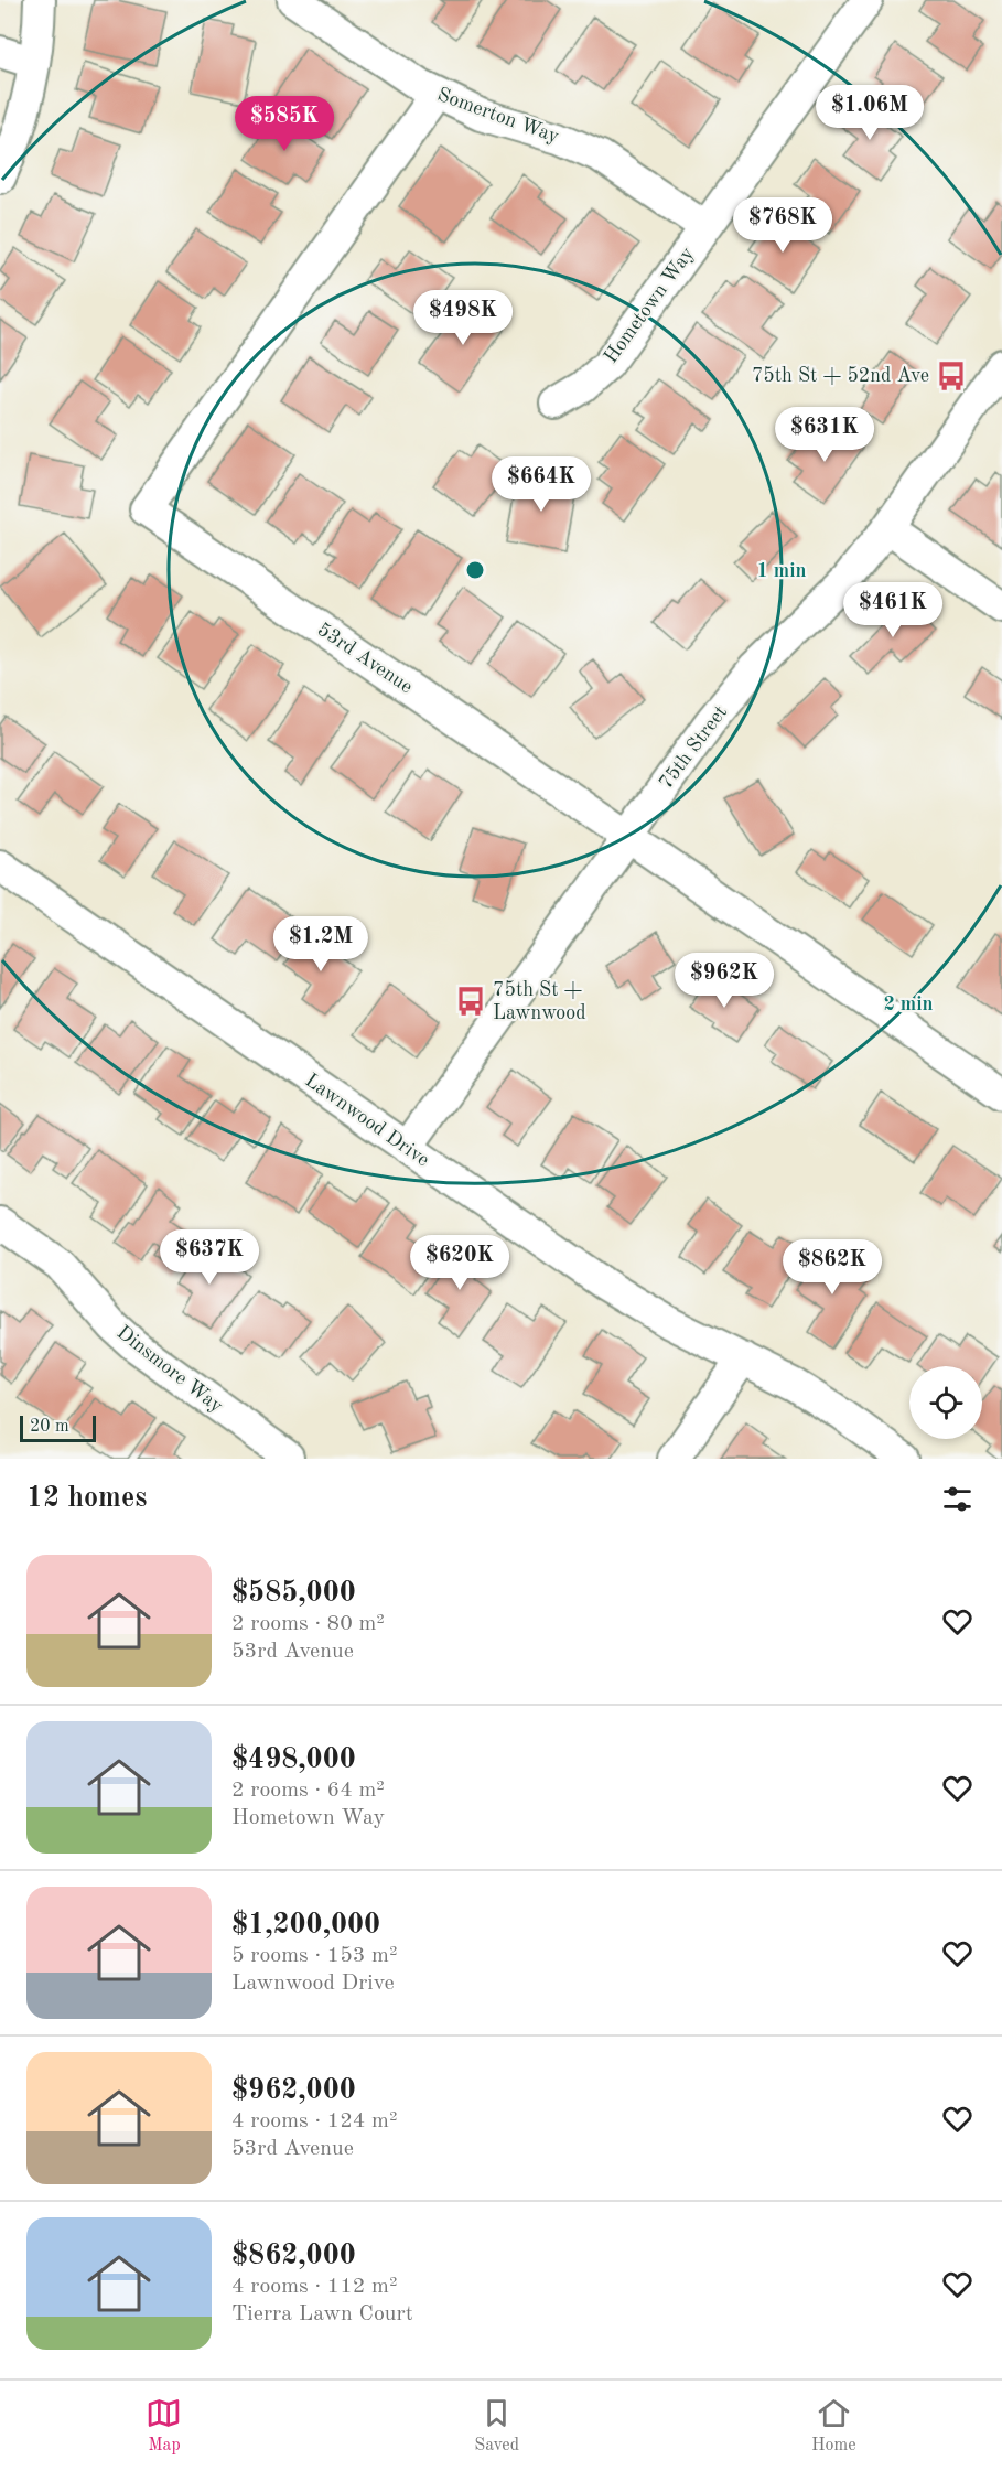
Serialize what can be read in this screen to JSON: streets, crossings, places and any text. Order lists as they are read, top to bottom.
{
  "streets": {
    "street": [
      "Somerton Way",
      "Hometown Way",
      "53rd Avenue",
      "75th Street",
      "Lawnwood Drive",
      "Dinsmore Way"
    ]
  },
  "crossings": [
    ["Somerton Way", "Hometown Way"],
    ["Somerton Way", "53rd Avenue"],
    ["53rd Avenue", "75th Street"],
    ["75th Street", "Lawnwood Drive"]
  ],
  "places": {
    "bus stop": ["75th St + 52nd Ave", "75th St + Lawnwood"]
  },
  "scale_bar": "20 m",
  "page": {
    "price": [
      "$1.06M",
      "$585K",
      "$768K",
      "$498K",
      "$631K",
      "$664K",
      "$461K",
      "$1.2M",
      "$962K",
      "$637K",
      "$620K",
      "$862K"
    ],
    "scale": "20 m",
    "heading": "12 homes",
    "list": [
      {
        "name": "$585,000",
        "note": "2 rooms · 80 m² · 53rd Avenue"
      },
      {
        "name": "$498,000",
        "note": "2 rooms · 64 m² · Hometown Way"
      },
      {
        "name": "$1,200,000",
        "note": "5 rooms · 153 m² · Lawnwood Drive"
      },
      {
        "name": "$962,000",
        "note": "4 rooms · 124 m² · 53rd Avenue"
      },
      {
        "name": "$862,000",
        "note": "4 rooms · 112 m² · Tierra Lawn Court"
      }
    ],
    "tabs": ["Map", "Saved", "Home"]
  },
  "rings": ["1 min", "2 min"]
}
